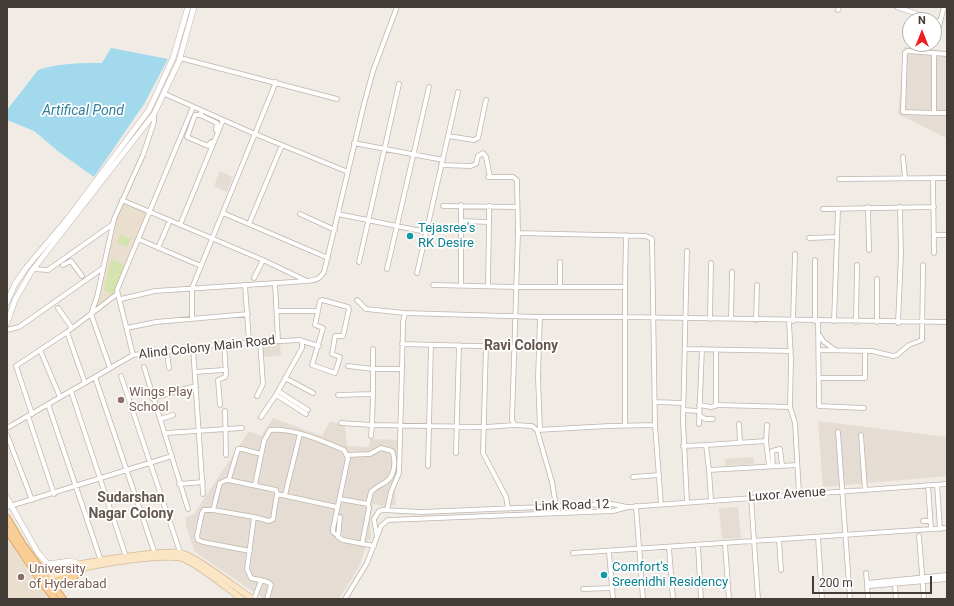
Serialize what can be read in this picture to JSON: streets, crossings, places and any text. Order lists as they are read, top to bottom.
{
  "streets": {
    "street": ["Alind Colony Main Road", "Luxor Avenue", "Link Road 12"]
  },
  "crossings": [
    ["Luxor Avenue", "Link Road 12"]
  ],
  "districts": ["Ravi Colony", "Sudarshan Nagar Colony"],
  "water": ["Artifical Pond"],
  "places": [
    "Tejasree's RK Desire",
    "Wings Play School",
    "Comfort's Sreenidhi Residency",
    "University of Hyderabad"
  ],
  "scale_bar": "200 m",
  "north": "top"
}
